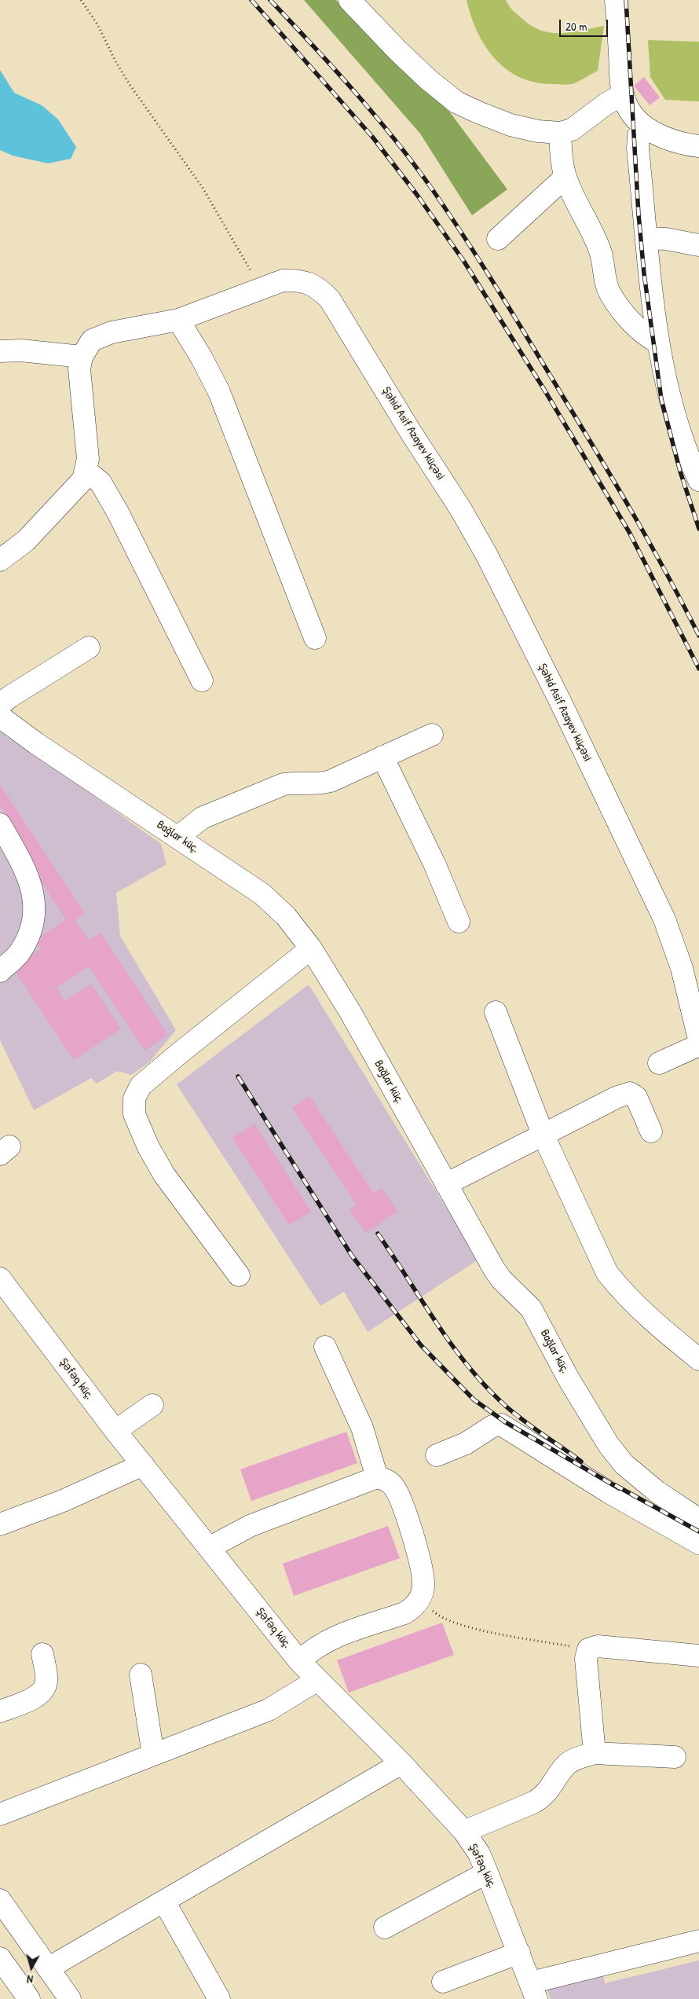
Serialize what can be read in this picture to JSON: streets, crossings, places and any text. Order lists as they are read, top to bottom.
{
  "streets": {
    "main road": ["Şəhid Asif Azayev küçəsi", "Bağlar küç.", "Şəfəq küç."]
  },
  "scale_bar": "20 m",
  "north": "bottom"
}
